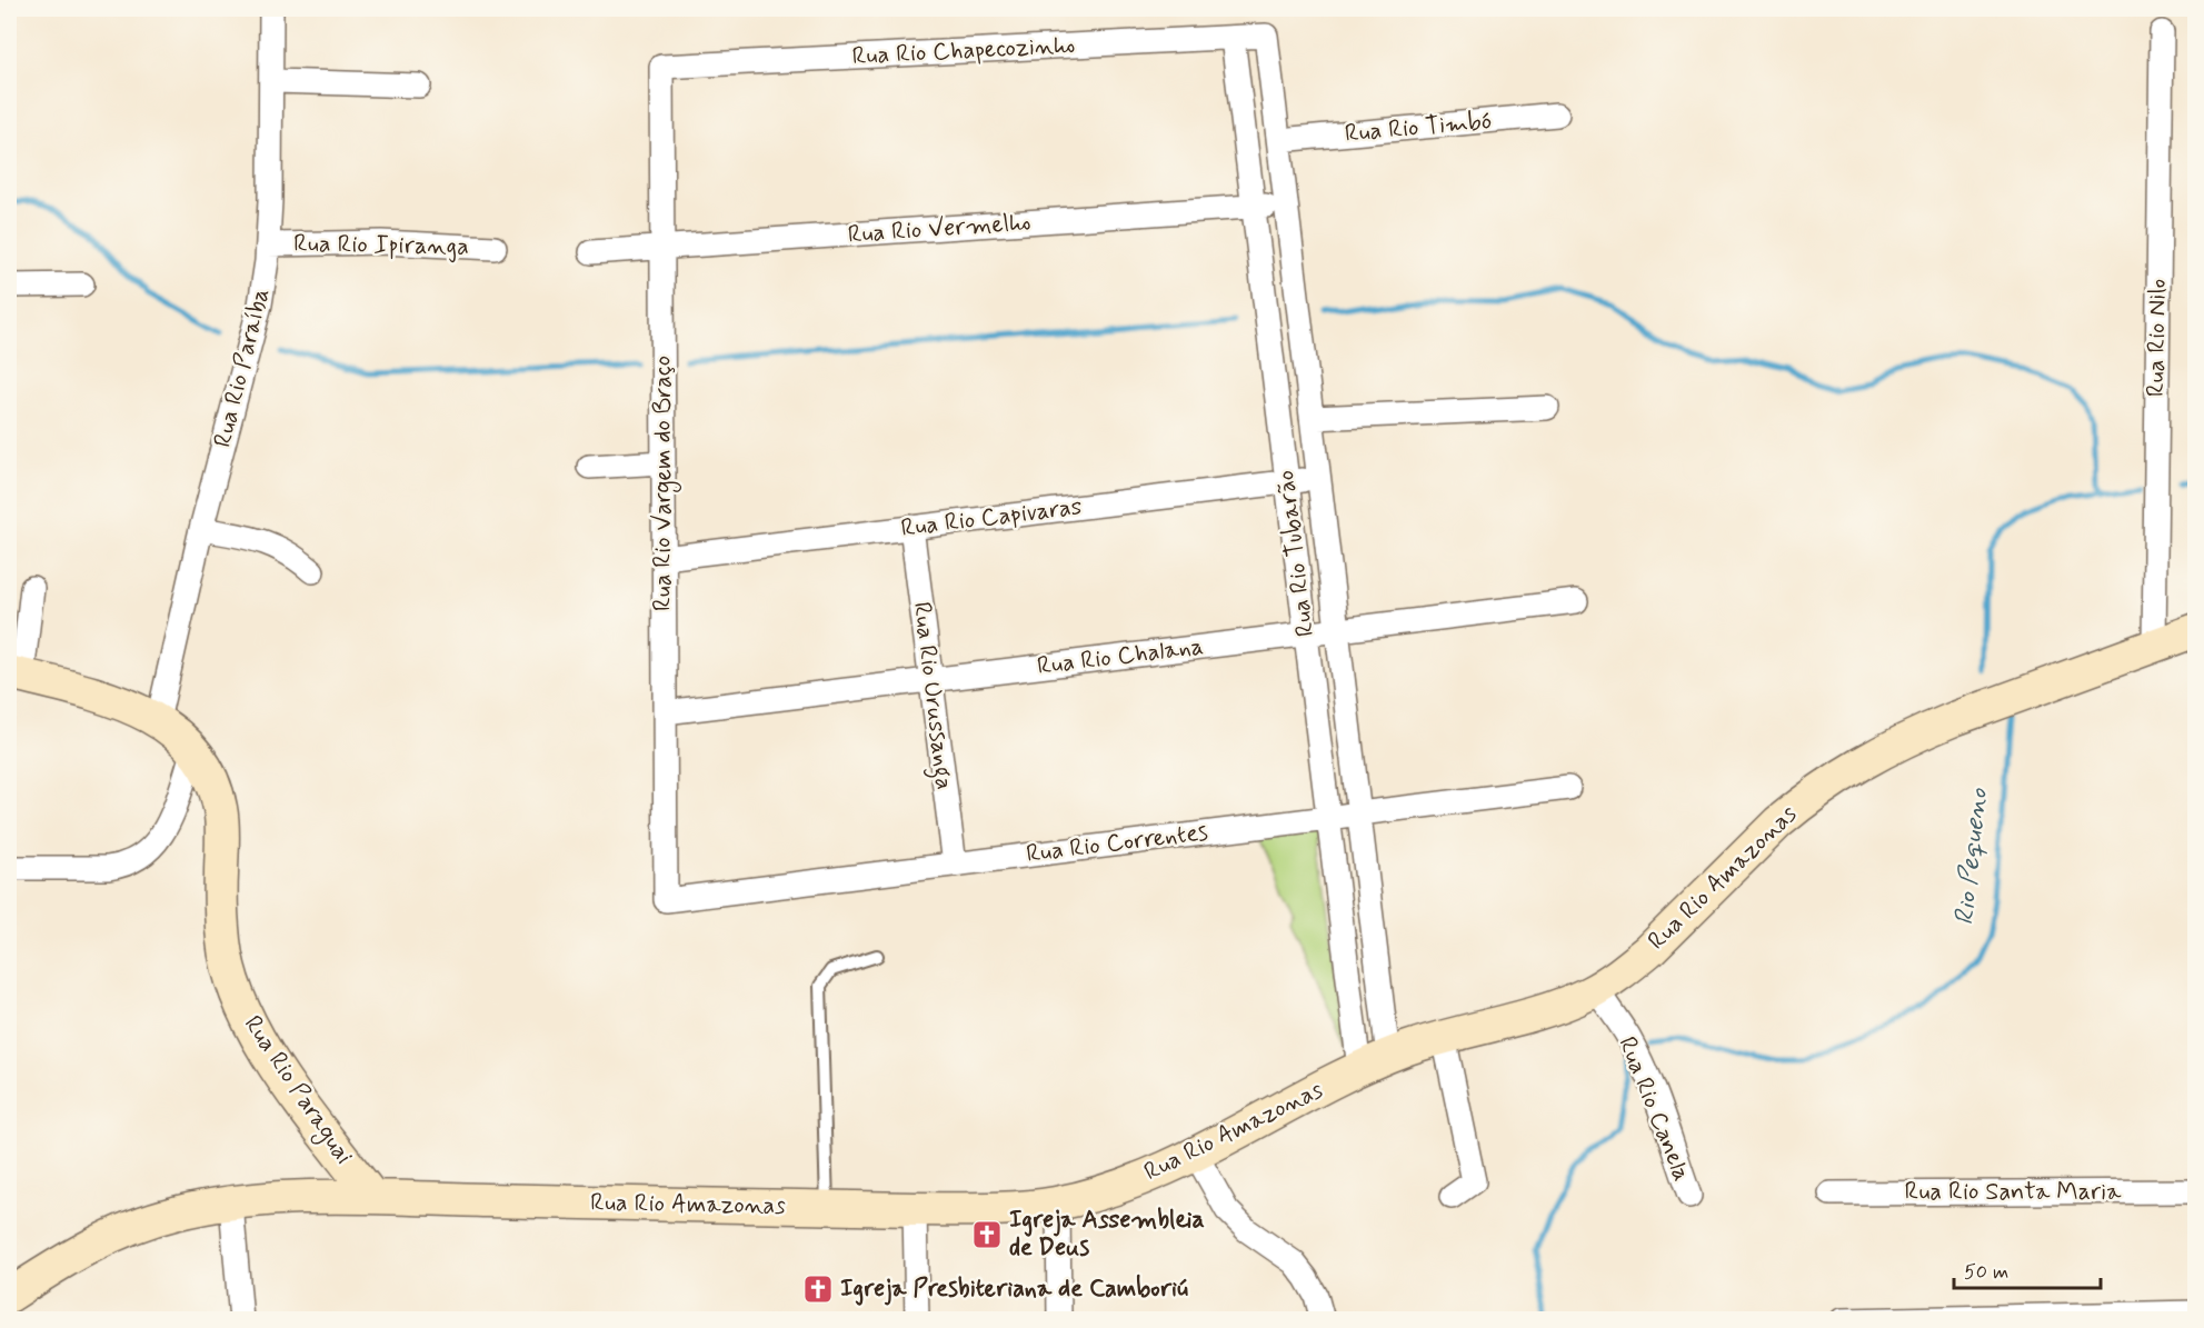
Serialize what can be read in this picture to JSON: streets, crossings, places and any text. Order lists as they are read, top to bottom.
{
  "streets": {
    "street": [
      "Rua Rio Chapecozinho",
      "Rua Rio Timbó",
      "Rua Rio Vermelho",
      "Rua Rio Ipiranga",
      "Rua Rio Nilo",
      "Rua Rio Paraíba",
      "Rua Rio Vargem do Braço",
      "Rua Rio Capivaras",
      "Rua Rio Tubarão",
      "Rua Rio Chalana",
      "Rua Rio Urussanga",
      "Rua Rio Correntes",
      "Rua Rio Amazonas",
      "Rua Rio Paraguai",
      "Rua Rio Canela",
      "Rua Rio Santa Maria"
    ]
  },
  "crossings": [
    ["Rua Rio Chapecozinho", "Rua Rio Vargem do Braço"],
    ["Rua Rio Chapecozinho", "Rua Rio Tubarão"],
    ["Rua Rio Timbó", "Rua Rio Tubarão"],
    ["Rua Rio Vermelho", "Rua Rio Vargem do Braço"],
    ["Rua Rio Vermelho", "Rua Rio Tubarão"],
    ["Rua Rio Ipiranga", "Rua Rio Paraíba"],
    ["Rua Rio Nilo", "Rua Rio Amazonas"],
    ["Rua Rio Paraíba", "Rua Rio Paraguai"],
    ["Rua Rio Vargem do Braço", "Rua Rio Capivaras"],
    ["Rua Rio Vargem do Braço", "Rua Rio Chalana"],
    ["Rua Rio Vargem do Braço", "Rua Rio Correntes"],
    ["Rua Rio Capivaras", "Rua Rio Tubarão"],
    ["Rua Rio Capivaras", "Rua Rio Urussanga"],
    ["Rua Rio Tubarão", "Rua Rio Chalana"],
    ["Rua Rio Tubarão", "Rua Rio Correntes"],
    ["Rua Rio Tubarão", "Rua Rio Amazonas"],
    ["Rua Rio Chalana", "Rua Rio Urussanga"],
    ["Rua Rio Urussanga", "Rua Rio Correntes"],
    ["Rua Rio Amazonas", "Rua Rio Paraguai"],
    ["Rua Rio Amazonas", "Rua Rio Canela"]
  ],
  "water": ["Rio Pequeno"],
  "places": {
    "church": ["Igreja Assembleia de Deus", "Igreja Presbiteriana de Camboriú"]
  },
  "scale_bar": "50 m"
}
